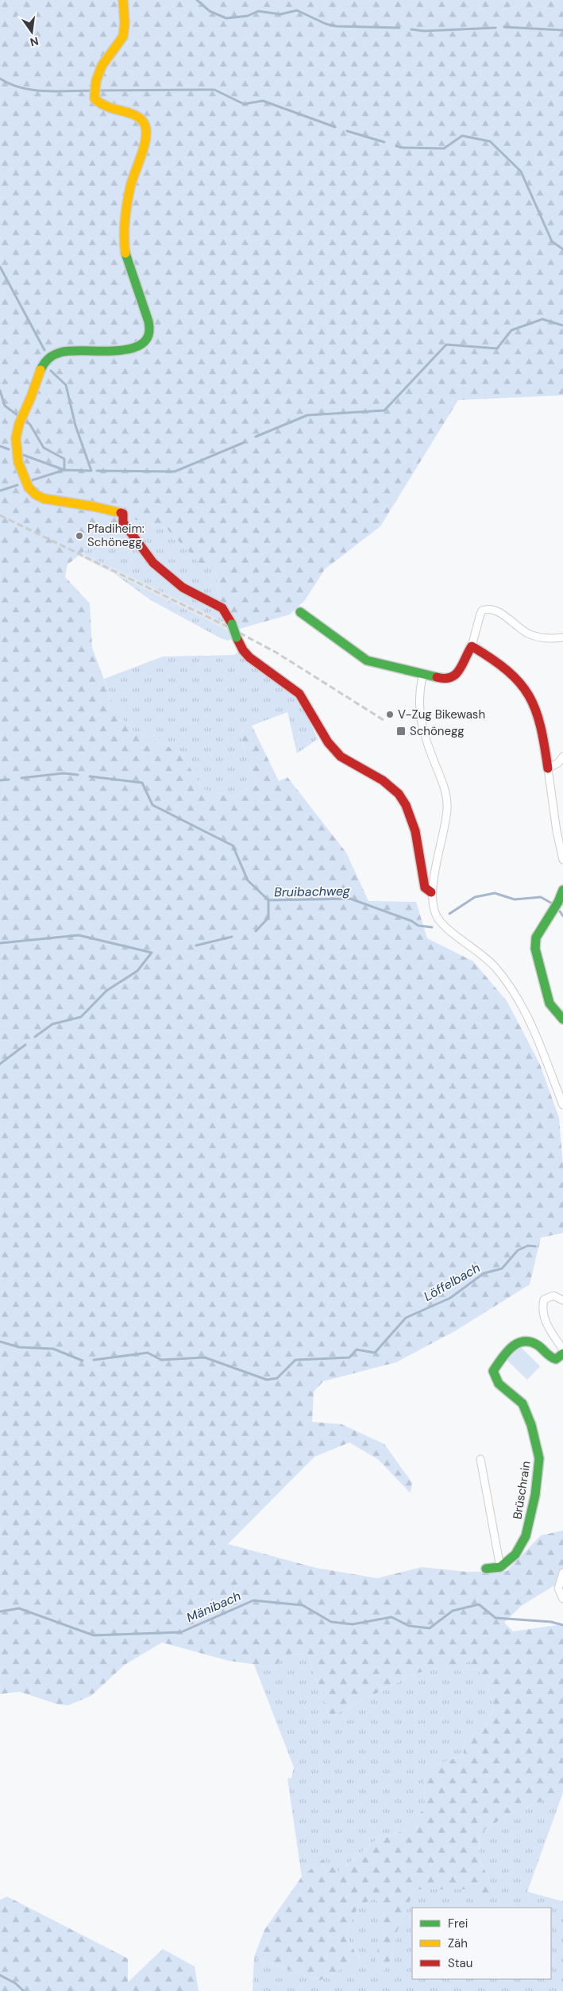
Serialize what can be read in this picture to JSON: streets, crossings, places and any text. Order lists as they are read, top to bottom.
{
  "streets": {
    "street": ["Brüschrain"]
  },
  "water": ["Bruibachweg", "Löffelbach", "Mänibach"],
  "places": {
    "other": ["Pfadiheim: Schönegg", "V-Zug Bikewash"],
    "transit": ["Schönegg"]
  },
  "legend": ["Frei", "Zäh", "Stau"],
  "north": "bottom"
}
